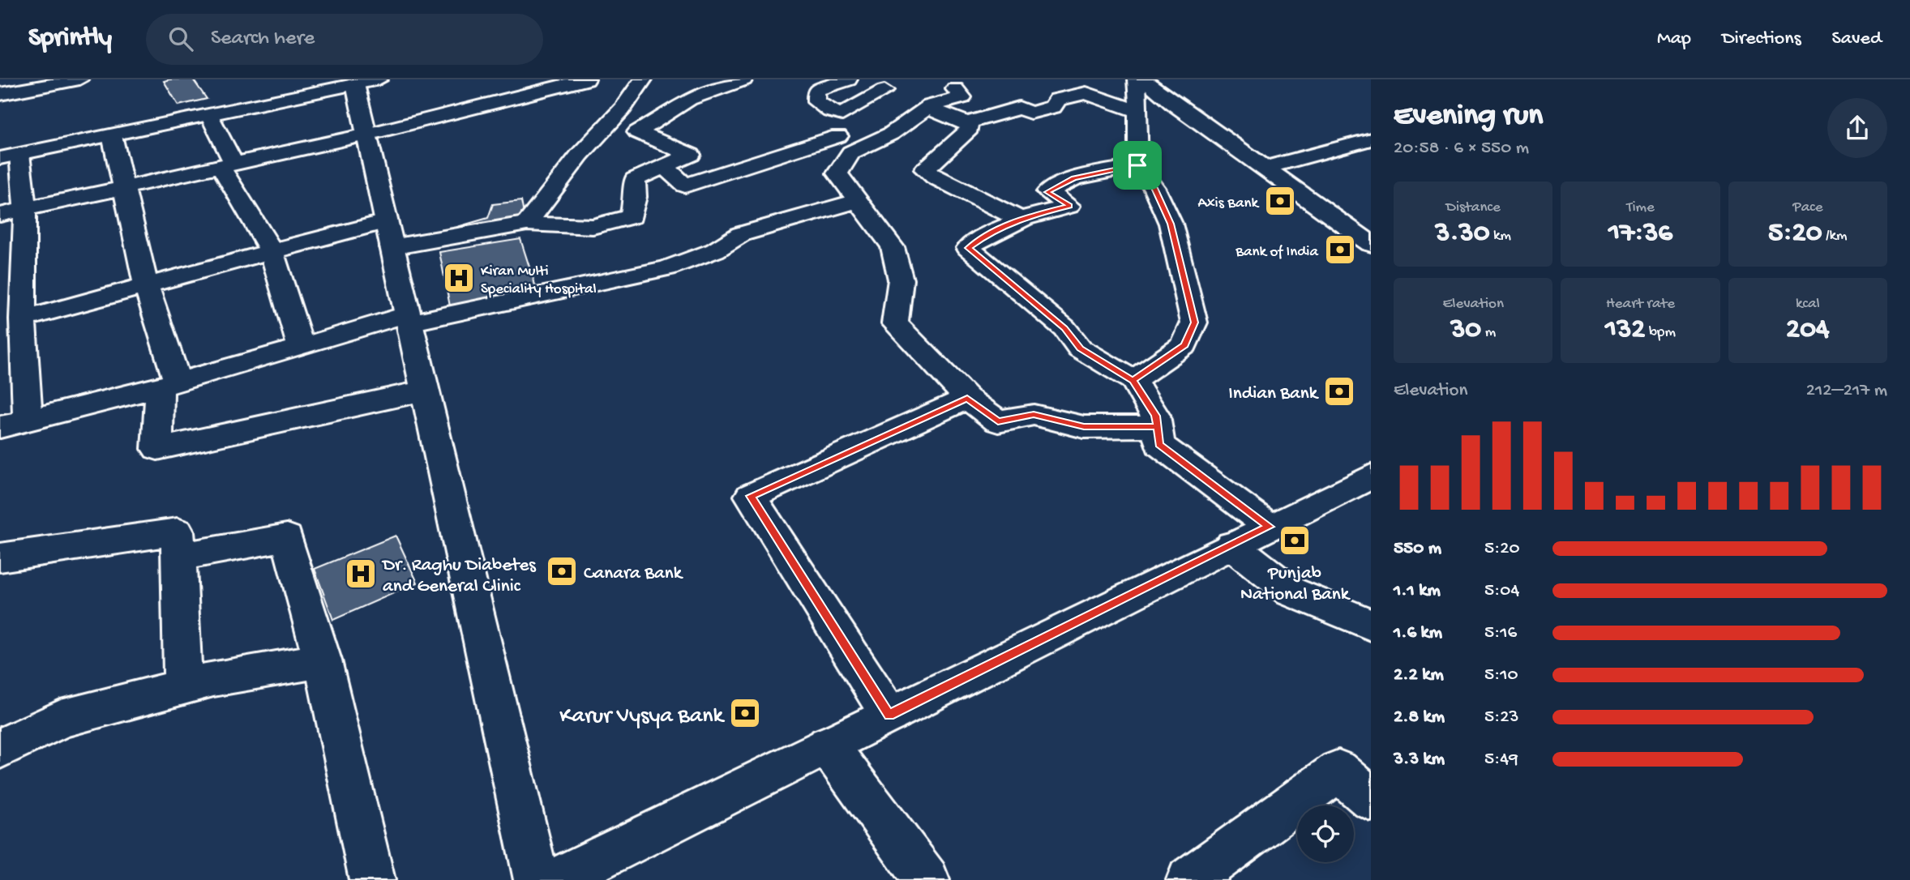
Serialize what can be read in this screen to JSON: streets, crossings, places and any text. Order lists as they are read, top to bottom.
{
  "places": {
    "bank": [
      "Axis Bank",
      "Bank of India",
      "Indian Bank",
      "Punjab National Bank",
      "Canara Bank",
      "Karur Vysya Bank"
    ],
    "hospital": ["Kiran Multi Speciality Hospital", "Dr. Raghu Diabetes and General Clinic"]
  },
  "page": {
    "header": "Sprintly",
    "search": "Search here",
    "nav": ["Map", "Directions", "Saved"],
    "heading": ["Evening run", "20:58 · 6 × 550 m"],
    "stats": [
      ["Distance", "3.30 km"],
      ["Time", "17:36"],
      ["Pace", "5:20 /km"],
      ["Elevation", "30 m"],
      ["Heart rate", "132 bpm"],
      ["kcal", "204"]
    ],
    "chart": ["Elevation", "212–217 m"],
    "list": [
      {
        "name": "550 m",
        "note": "5:20"
      },
      {
        "name": "1.1 km",
        "note": "5:04"
      },
      {
        "name": "1.6 km",
        "note": "5:16"
      },
      {
        "name": "2.2 km",
        "note": "5:10"
      },
      {
        "name": "2.8 km",
        "note": "5:23"
      },
      {
        "name": "3.3 km",
        "note": "5:49"
      }
    ]
  }
}
